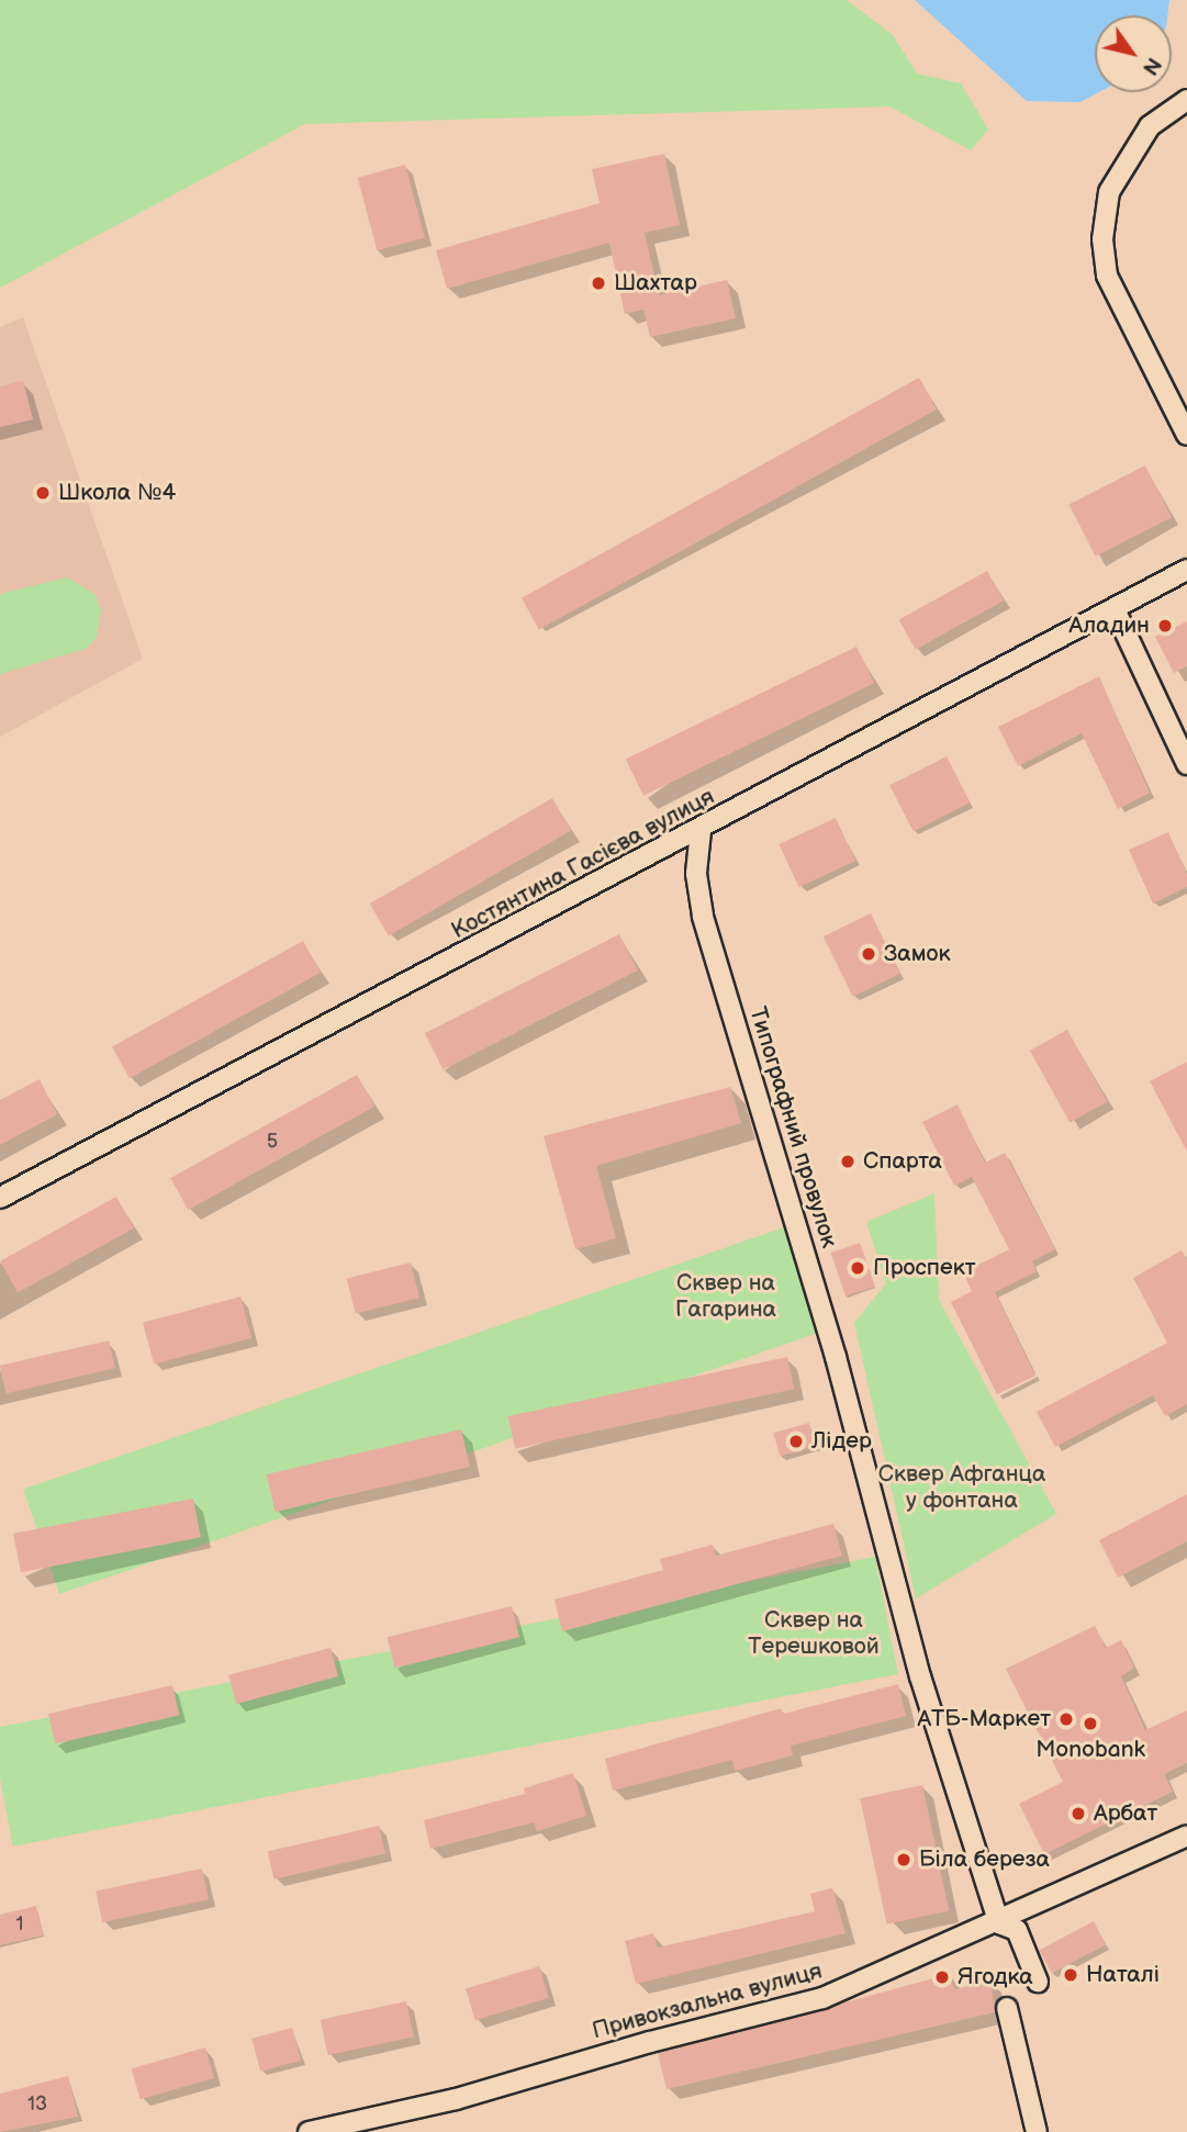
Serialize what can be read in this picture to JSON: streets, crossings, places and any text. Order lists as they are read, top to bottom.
{
  "streets": {
    "street": ["Костянтина Гасієва вулиця", "Типографний провулок", "Привокзальна вулиця"]
  },
  "crossings": [
    ["Костянтина Гасієва вулиця", "Типографний провулок"],
    ["Типографний провулок", "Привокзальна вулиця"]
  ],
  "parks": ["Сквер на Гагарина", "Сквер Афганца у фонтана", "Сквер на Терешковой"],
  "places": [
    "Шахтар",
    "Школа №4",
    "Аладин",
    "Замок",
    "Спарта",
    "Проспект",
    "Лідер",
    "АТБ-Маркет",
    "Monobank",
    "Арбат",
    "Біла береза",
    "Наталі",
    "Ягодка"
  ],
  "house_numbers": ["5", "1", "13"],
  "north": "bottom right"
}
